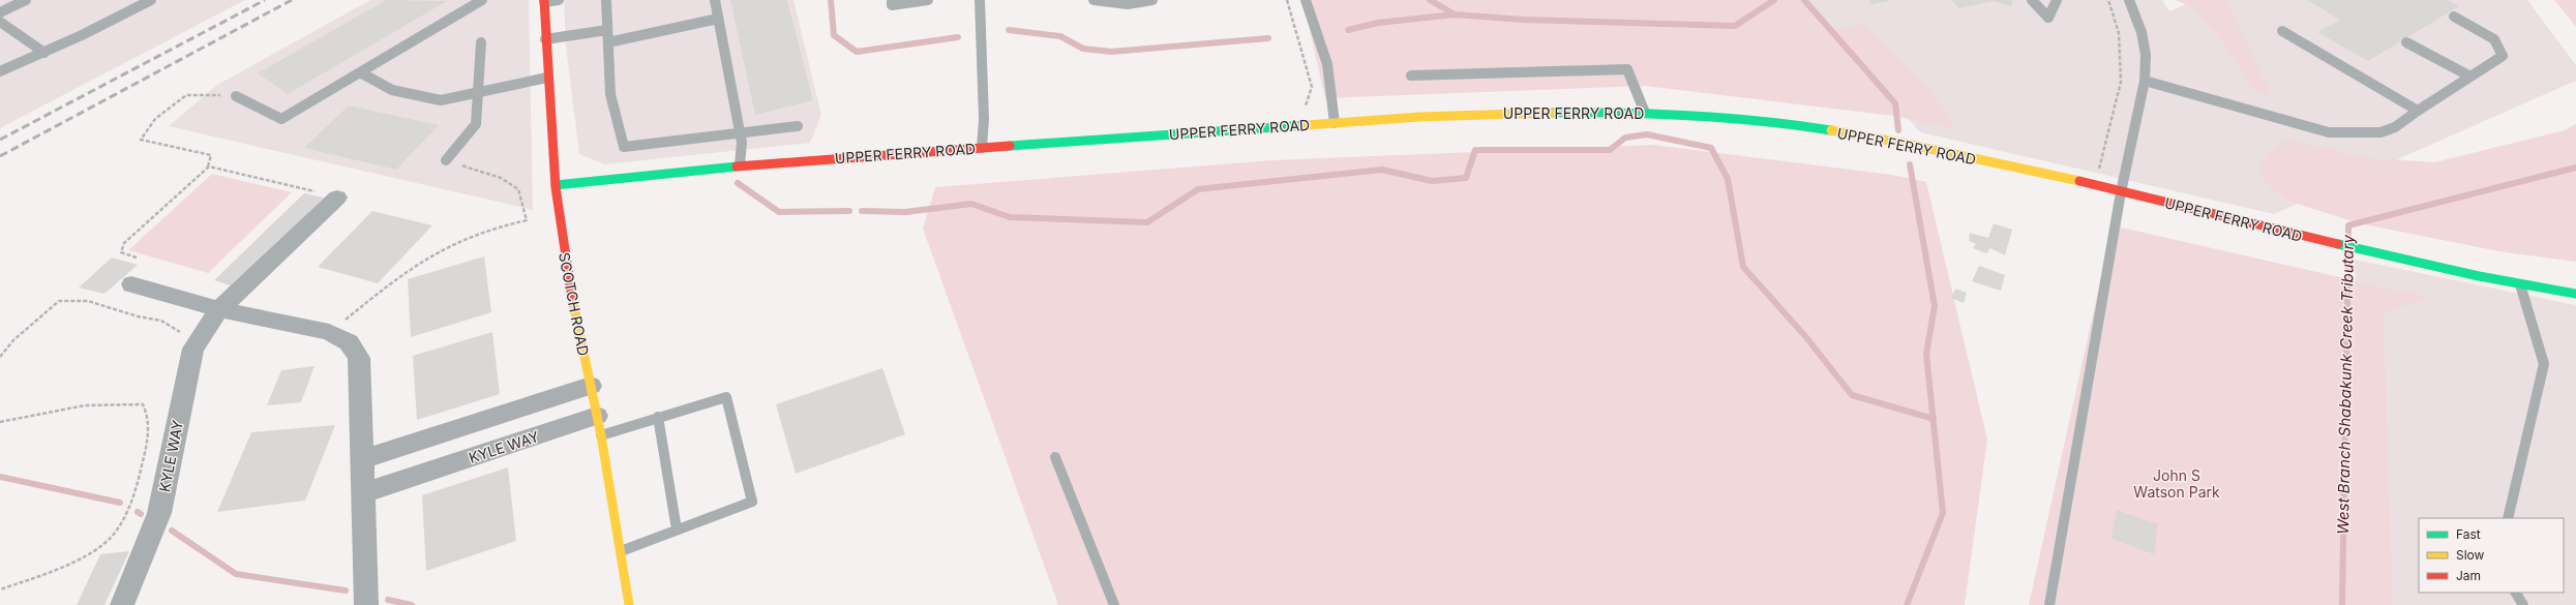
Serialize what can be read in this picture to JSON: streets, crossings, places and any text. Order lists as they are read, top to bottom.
{
  "streets": {
    "main road": ["UPPER FERRY ROAD", "SCOTCH ROAD"],
    "street": ["KYLE WAY"]
  },
  "crossings": [
    ["UPPER FERRY ROAD", "SCOTCH ROAD"],
    ["SCOTCH ROAD", "KYLE WAY"]
  ],
  "water": ["West Branch Shabakunk Creek Tributary"],
  "parks": ["John S Watson Park"],
  "legend": ["Fast", "Slow", "Jam"]
}
